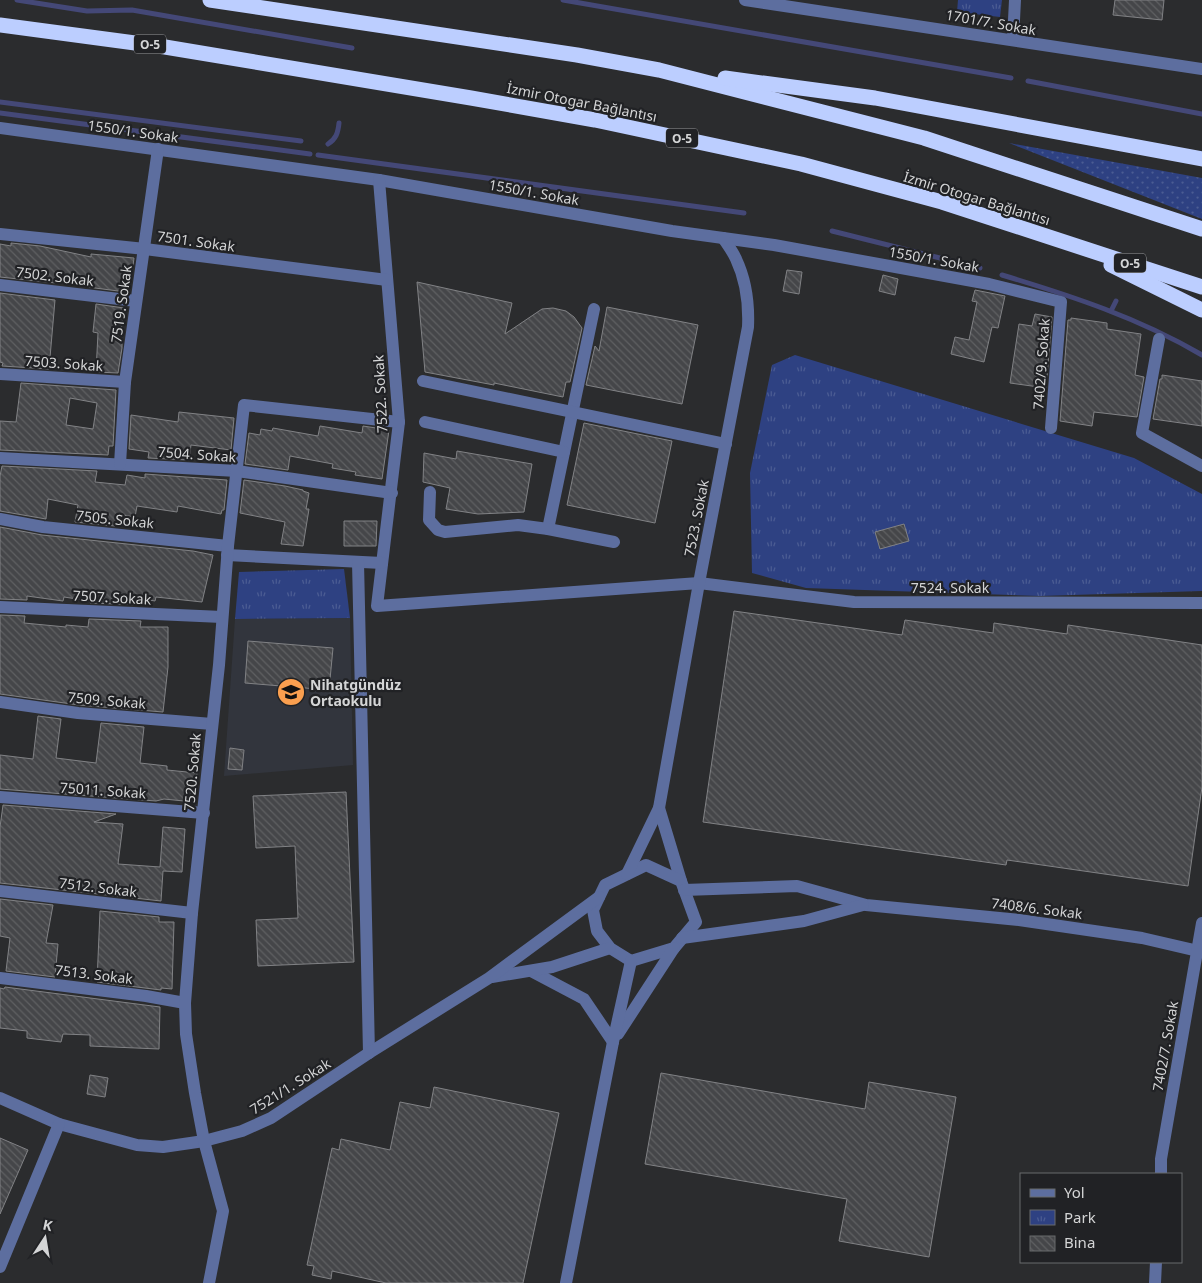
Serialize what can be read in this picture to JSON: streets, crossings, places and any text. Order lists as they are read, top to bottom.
{
  "streets": {
    "highway": ["O-5", "İzmir Otogar Bağlantısı"],
    "street": [
      "1701/7. Sokak",
      "1550/1. Sokak",
      "7501. Sokak",
      "7502. Sokak",
      "7519. Sokak",
      "7503. Sokak",
      "7402/9. Sokak",
      "7522. Sokak",
      "7504. Sokak",
      "7523. Sokak",
      "7505. Sokak",
      "7524. Sokak",
      "7507. Sokak",
      "7509. Sokak",
      "7520. Sokak",
      "75011. Sokak",
      "7512. Sokak",
      "7408/6. Sokak",
      "7513. Sokak",
      "7402/7. Sokak",
      "7521/1. Sokak"
    ]
  },
  "crossings": [
    ["1550/1. Sokak", "7519. Sokak"],
    ["1550/1. Sokak", "7402/9. Sokak"],
    ["1550/1. Sokak", "7522. Sokak"],
    ["1550/1. Sokak", "7523. Sokak"],
    ["7501. Sokak", "7519. Sokak"],
    ["7501. Sokak", "7522. Sokak"],
    ["7502. Sokak", "7519. Sokak"],
    ["7519. Sokak", "7503. Sokak"],
    ["7519. Sokak", "7504. Sokak"],
    ["7522. Sokak", "7504. Sokak"],
    ["7522. Sokak", "7505. Sokak"],
    ["7522. Sokak", "7524. Sokak"],
    ["7522. Sokak", "7520. Sokak"],
    ["7504. Sokak", "7520. Sokak"],
    ["7523. Sokak", "7524. Sokak"],
    ["7505. Sokak", "7520. Sokak"],
    ["7507. Sokak", "7520. Sokak"],
    ["7509. Sokak", "7520. Sokak"],
    ["7520. Sokak", "75011. Sokak"],
    ["7520. Sokak", "7512. Sokak"],
    ["7520. Sokak", "7513. Sokak"],
    ["7520. Sokak", "7521/1. Sokak"],
    ["7408/6. Sokak", "7402/7. Sokak"]
  ],
  "places": {
    "school or university": ["Nihatgündüz Ortaokulu"]
  },
  "legend": ["Yol", "Park", "Bina"],
  "north": "top"
}
